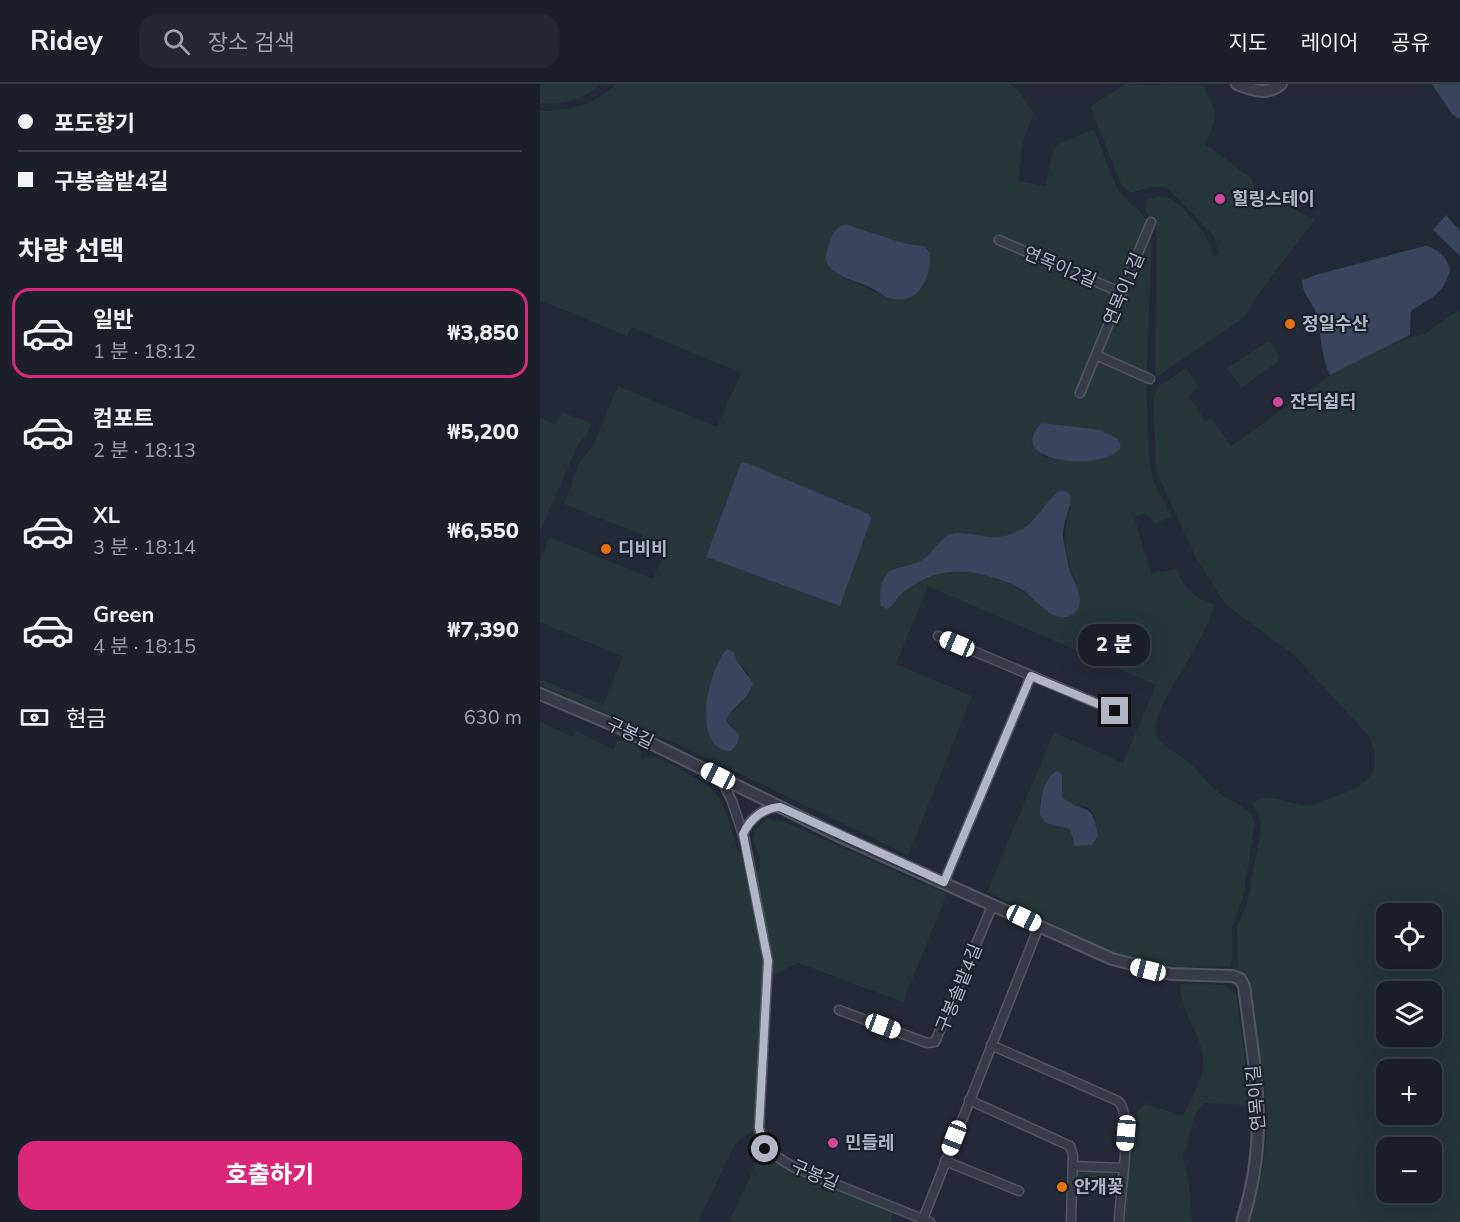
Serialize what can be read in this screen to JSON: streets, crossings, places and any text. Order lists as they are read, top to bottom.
{
  "streets": {
    "street": [
      "연목이2길",
      "연목이1길",
      "구봉길",
      "구봉솔밭4길",
      "연목이길"
    ]
  },
  "crossings": [
    ["연목이2길", "연목이1길"],
    ["구봉길", "구봉솔밭4길"],
    ["구봉길", "연목이길"]
  ],
  "places": [
    "힐링스테이",
    "정일수산",
    "잔듸쉼터",
    "디비비",
    "민들레",
    "안개꽃"
  ],
  "page": {
    "header": "Ridey",
    "search": "장소 검색",
    "nav": ["지도", "레이어", "공유"],
    "banner": ["포도향기", "구봉솔밭4길"],
    "heading": "차량 선택",
    "list": [
      {
        "name": "일반",
        "note": "1 분 · 18:12",
        "value": "₩3,850"
      },
      {
        "name": "컴포트",
        "note": "2 분 · 18:13",
        "value": "₩5,200"
      },
      {
        "name": "XL",
        "note": "3 분 · 18:14",
        "value": "₩6,550"
      },
      {
        "name": "Green",
        "note": "4 분 · 18:15",
        "value": "₩7,390"
      }
    ],
    "bubble": "2 분",
    "pay": ["현금", "630 m"],
    "map_buttons": ["+", "−"],
    "buttons": "호출하기"
  }
}
